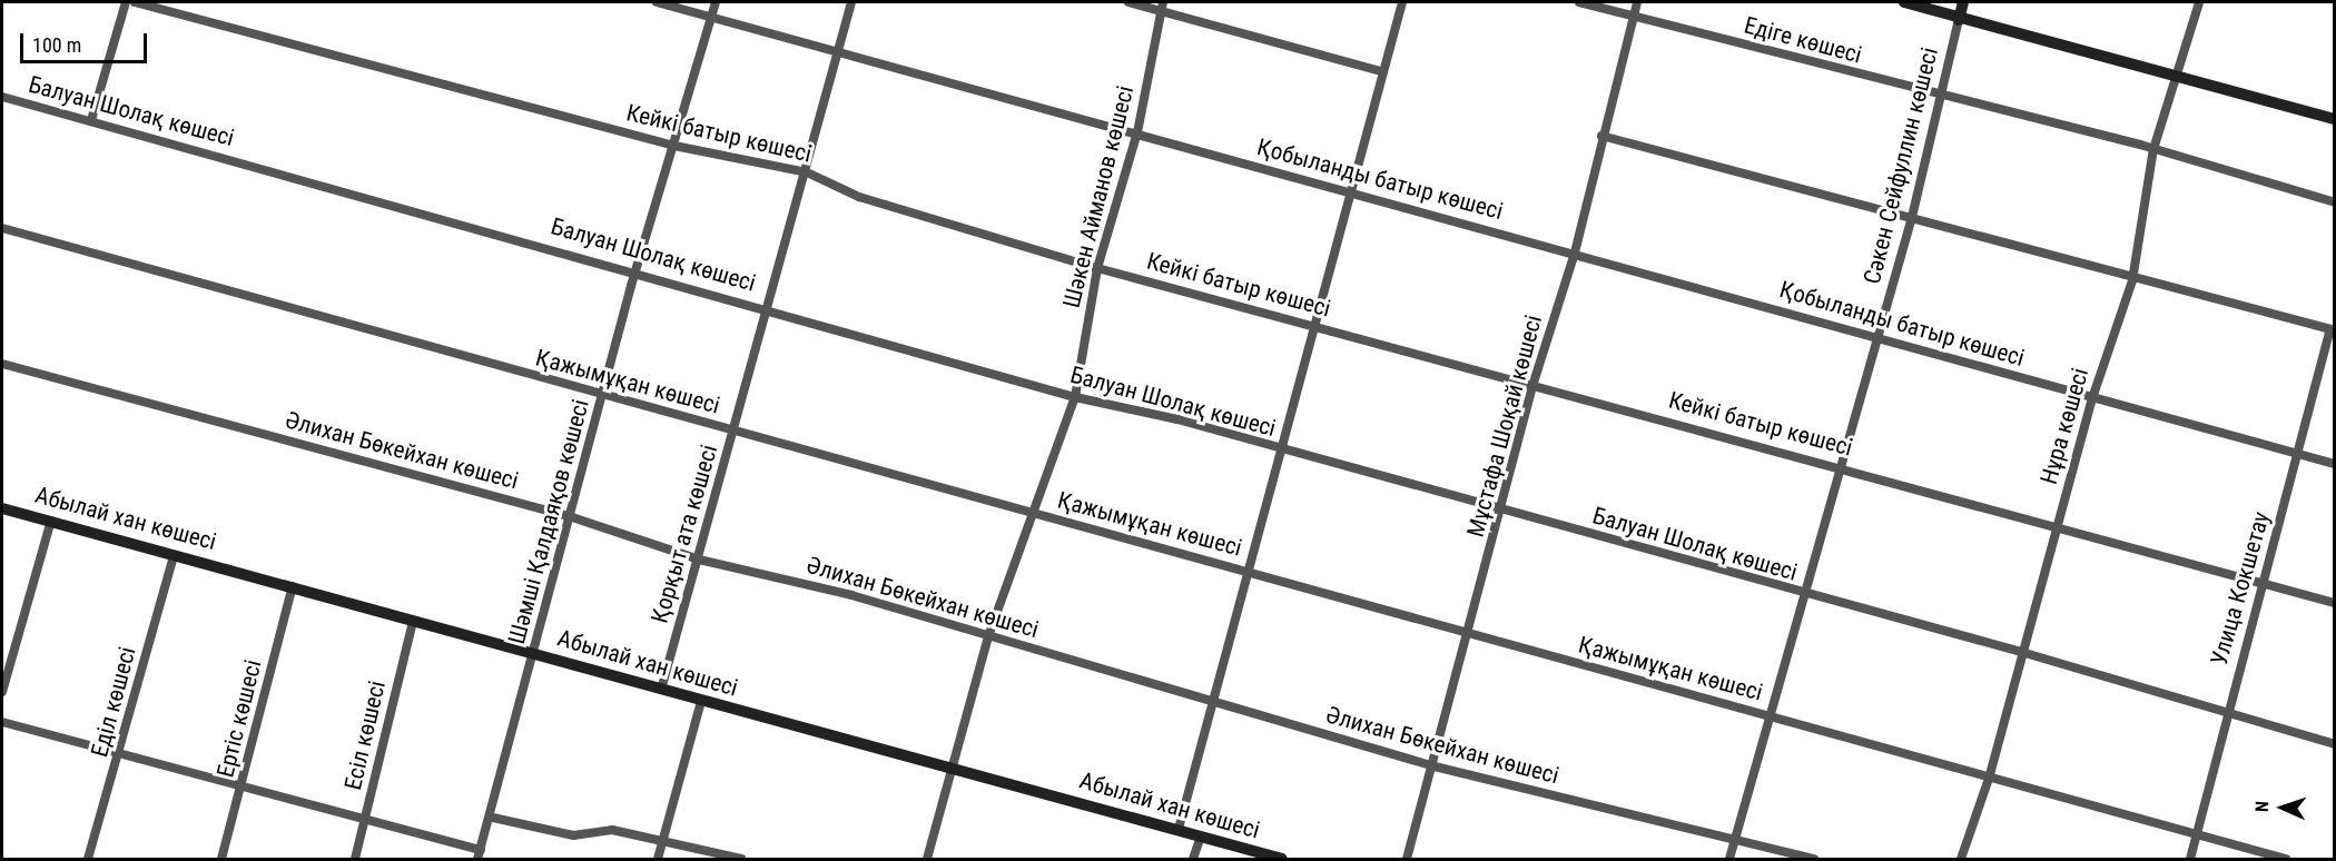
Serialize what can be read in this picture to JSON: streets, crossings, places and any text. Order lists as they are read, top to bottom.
{
  "streets": {
    "street": [
      "Едіге көшесі",
      "Балуан Шолақ көшесі",
      "Кейкі батыр көшесі",
      "Сәкен Сейфуллин көшесі",
      "Қобыланды батыр көшесі",
      "Шәкен Айманов көшесі",
      "Қажымұқан көшесі",
      "Мұстафа Шоқай көшесі",
      "Нұра көшесі",
      "Әлихан Бөкейхан көшесі",
      "Абылай хан көшесі",
      "Шәмші Қалдаяқов көшесі",
      "Қорқыт ата көшесі",
      "Улица Кокшетау",
      "Еділ көшесі",
      "Ертіс көшесі",
      "Есіл көшесі"
    ]
  },
  "crossings": [
    ["Едіге көшесі", "Сәкен Сейфуллин көшесі"],
    ["Едіге көшесі", "Мұстафа Шоқай көшесі"],
    ["Едіге көшесі", "Нұра көшесі"],
    ["Балуан Шолақ көшесі", "Сәкен Сейфуллин көшесі"],
    ["Балуан Шолақ көшесі", "Шәкен Айманов көшесі"],
    ["Балуан Шолақ көшесі", "Мұстафа Шоқай көшесі"],
    ["Балуан Шолақ көшесі", "Нұра көшесі"],
    ["Балуан Шолақ көшесі", "Шәмші Қалдаяқов көшесі"],
    ["Балуан Шолақ көшесі", "Қорқыт ата көшесі"],
    ["Балуан Шолақ көшесі", "Улица Кокшетау"],
    ["Кейкі батыр көшесі", "Сәкен Сейфуллин көшесі"],
    ["Кейкі батыр көшесі", "Шәкен Айманов көшесі"],
    ["Кейкі батыр көшесі", "Мұстафа Шоқай көшесі"],
    ["Кейкі батыр көшесі", "Нұра көшесі"],
    ["Кейкі батыр көшесі", "Шәмші Қалдаяқов көшесі"],
    ["Кейкі батыр көшесі", "Қорқыт ата көшесі"],
    ["Кейкі батыр көшесі", "Улица Кокшетау"],
    ["Сәкен Сейфуллин көшесі", "Қобыланды батыр көшесі"],
    ["Сәкен Сейфуллин көшесі", "Қажымұқан көшесі"],
    ["Сәкен Сейфуллин көшесі", "Әлихан Бөкейхан көшесі"],
    ["Қобыланды батыр көшесі", "Шәкен Айманов көшесі"],
    ["Қобыланды батыр көшесі", "Мұстафа Шоқай көшесі"],
    ["Қобыланды батыр көшесі", "Нұра көшесі"],
    ["Қобыланды батыр көшесі", "Шәмші Қалдаяқов көшесі"],
    ["Қобыланды батыр көшесі", "Қорқыт ата көшесі"],
    ["Қобыланды батыр көшесі", "Улица Кокшетау"],
    ["Шәкен Айманов көшесі", "Қажымұқан көшесі"],
    ["Шәкен Айманов көшесі", "Әлихан Бөкейхан көшесі"],
    ["Шәкен Айманов көшесі", "Абылай хан көшесі"],
    ["Қажымұқан көшесі", "Мұстафа Шоқай көшесі"],
    ["Қажымұқан көшесі", "Нұра көшесі"],
    ["Қажымұқан көшесі", "Шәмші Қалдаяқов көшесі"],
    ["Қажымұқан көшесі", "Қорқыт ата көшесі"],
    ["Қажымұқан көшесі", "Улица Кокшетау"],
    ["Мұстафа Шоқай көшесі", "Әлихан Бөкейхан көшесі"],
    ["Әлихан Бөкейхан көшесі", "Шәмші Қалдаяқов көшесі"],
    ["Әлихан Бөкейхан көшесі", "Қорқыт ата көшесі"],
    ["Абылай хан көшесі", "Шәмші Қалдаяқов көшесі"],
    ["Абылай хан көшесі", "Қорқыт ата көшесі"],
    ["Абылай хан көшесі", "Еділ көшесі"],
    ["Абылай хан көшесі", "Ертіс көшесі"],
    ["Абылай хан көшесі", "Есіл көшесі"]
  ],
  "scale_bar": "100 m",
  "north": "left"
}
